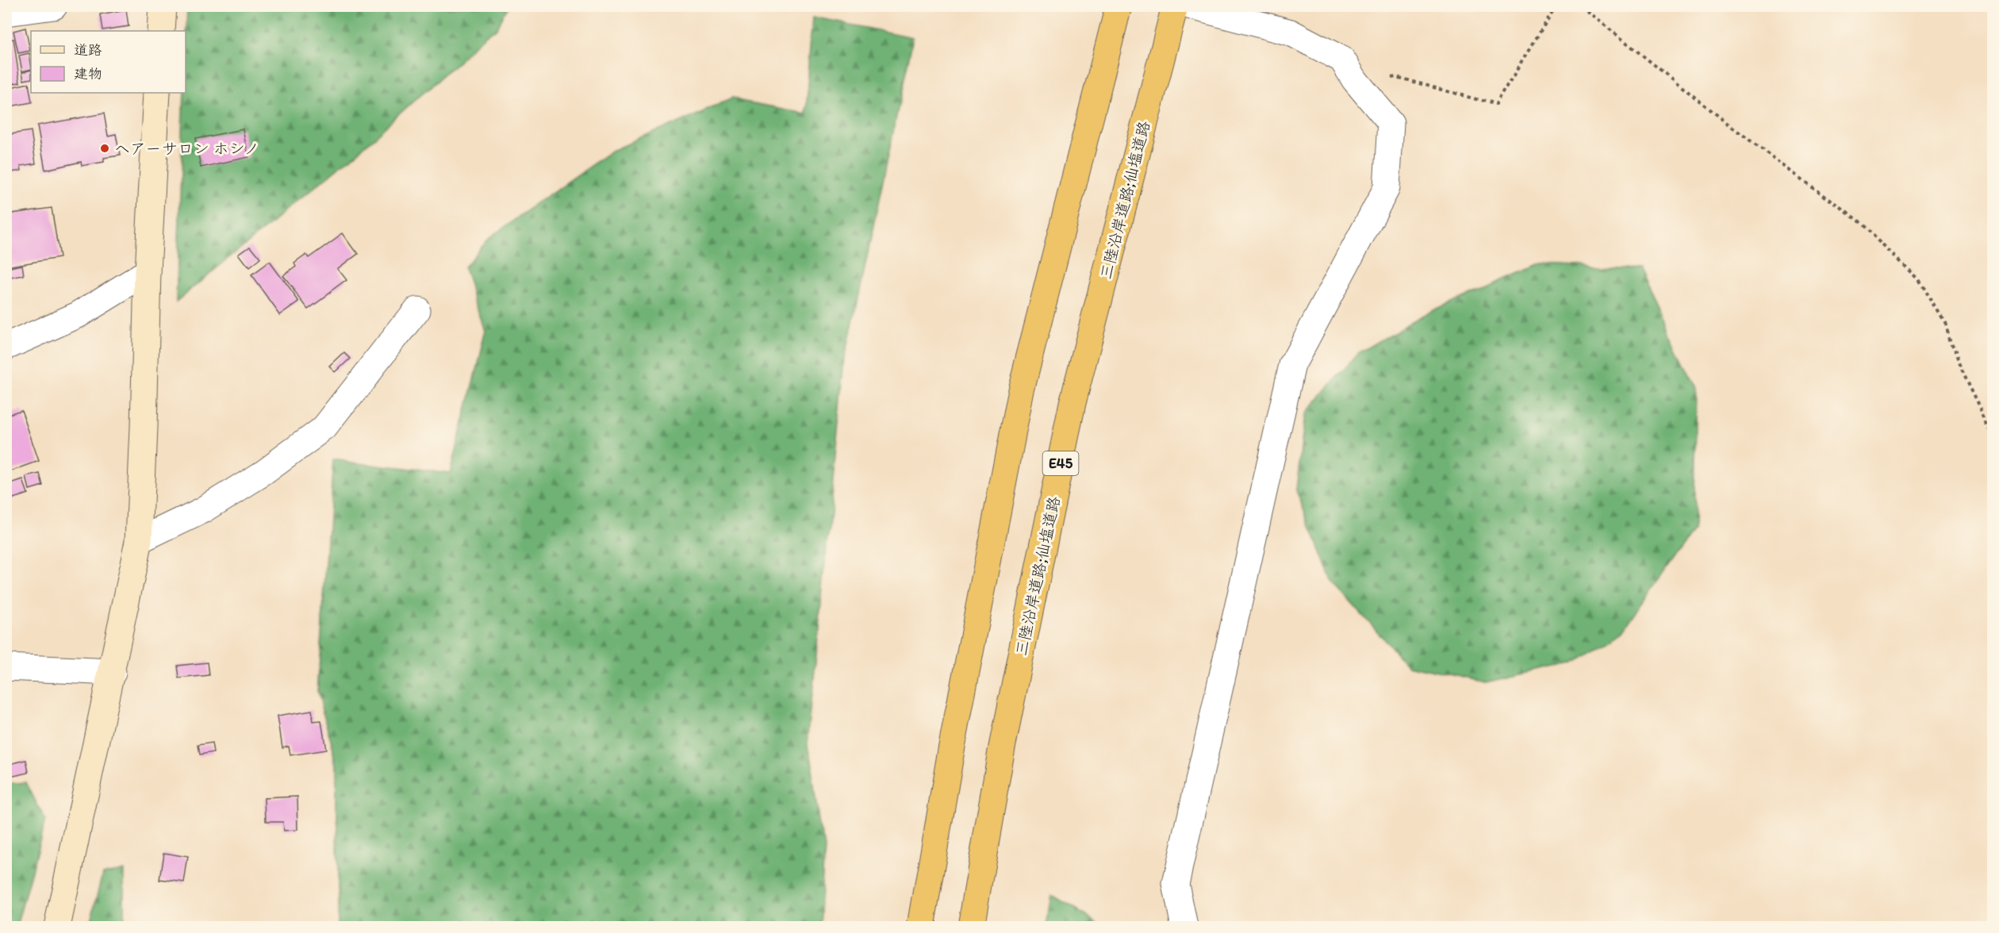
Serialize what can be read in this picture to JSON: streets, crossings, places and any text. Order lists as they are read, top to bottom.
{
  "streets": {
    "highway": ["三陸沿岸道路;仙塩道路", "E45"]
  },
  "places": ["ヘアーサロン ホシノ"],
  "legend": ["道路", "建物"]
}
